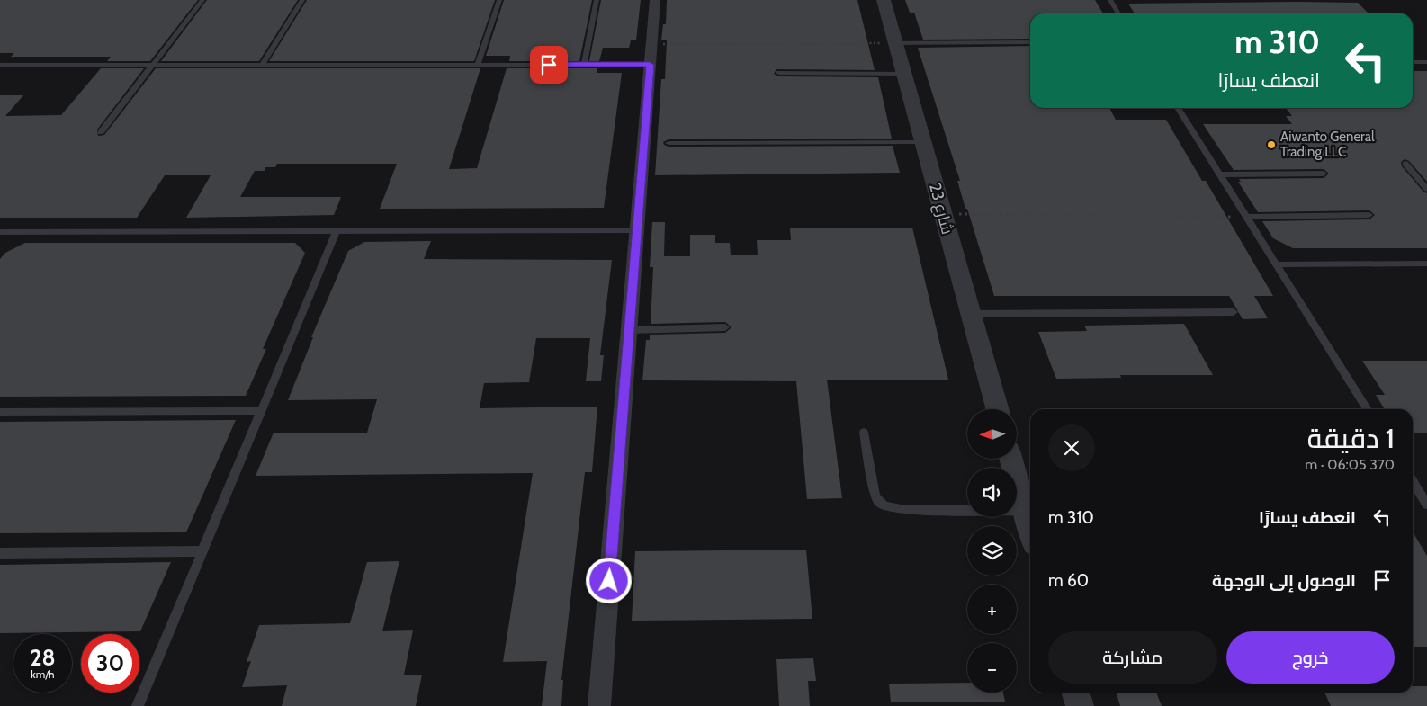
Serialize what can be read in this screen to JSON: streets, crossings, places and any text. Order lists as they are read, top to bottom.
{
  "streets": {
    "street": ["شارع 23"]
  },
  "places": ["Aiwanto General Trading LLC"],
  "north": "left",
  "page": {
    "turn": ["310 m", "انعطف يسارًا"],
    "map_buttons": ["+", "−"],
    "heading": ["1 دقيقة", "370 m · 06:05"],
    "list": [
      {
        "name": "انعطف يسارًا",
        "value": "310 m"
      },
      {
        "name": "الوصول إلى الوجهة",
        "value": "60 m"
      }
    ],
    "buttons": ["خروج", "مشاركة"],
    "speed": "28 km/h",
    "limit": "30"
  }
}
